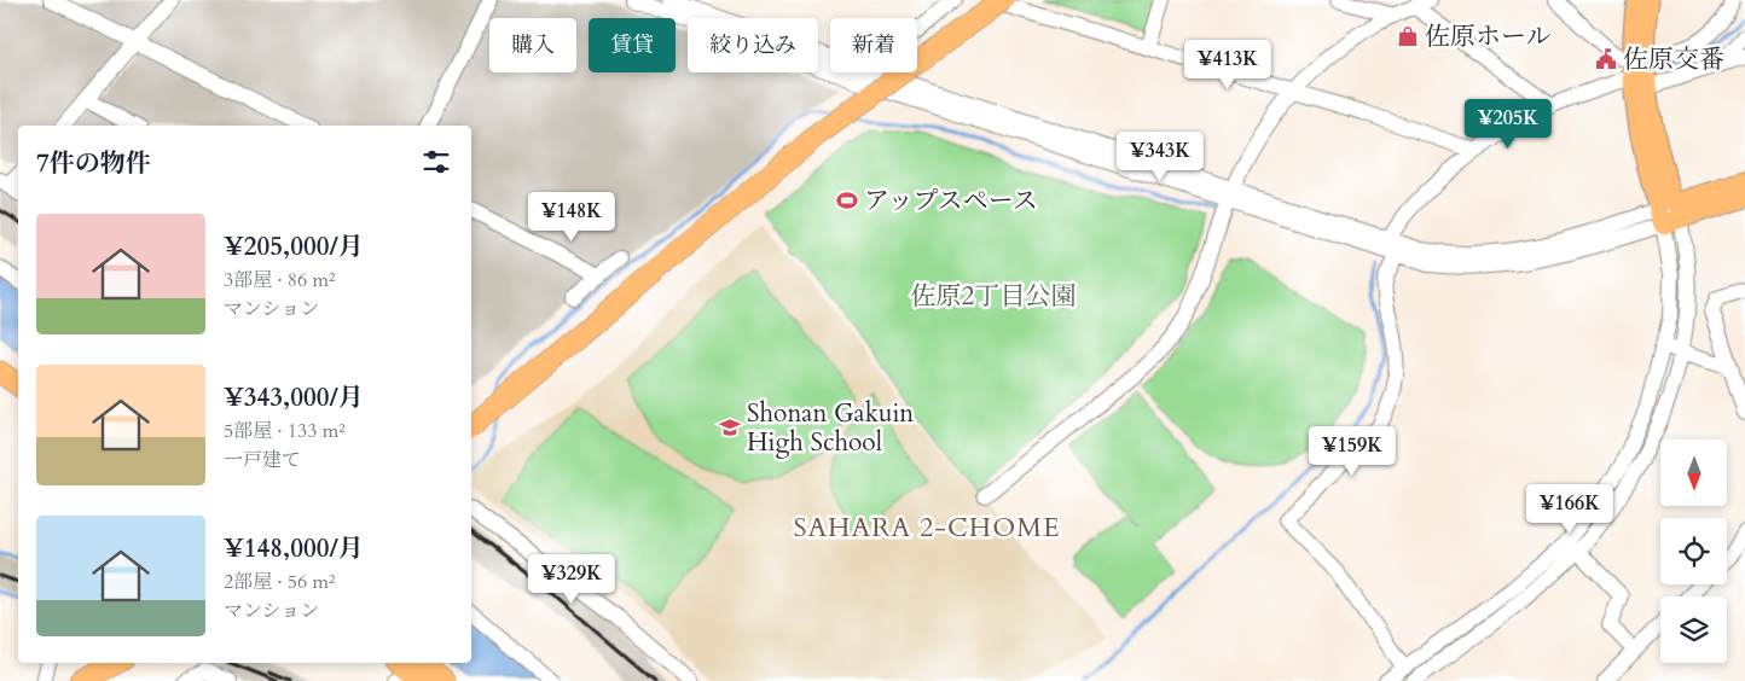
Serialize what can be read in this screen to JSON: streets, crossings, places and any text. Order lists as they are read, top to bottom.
{
  "districts": ["SAHARA 2-CHOME"],
  "parks": ["佐原2丁目公園"],
  "places": {
    "shop": ["佐原ホール"],
    "public building": ["佐原交番"],
    "sports": ["アップスペース"],
    "school or university": ["Shonan Gakuin High School"]
  },
  "north": "bottom",
  "page": {
    "chip": [
      "購入",
      "賃貸",
      "絞り込み",
      "新着"
    ],
    "price": [
      "¥413K",
      "¥205K",
      "¥343K",
      "¥148K",
      "¥159K",
      "¥166K",
      "¥329K"
    ],
    "heading": "7件の物件",
    "list": [
      {
        "name": "¥205,000/月",
        "note": "3部屋 · 86 m² · マンション"
      },
      {
        "name": "¥343,000/月",
        "note": "5部屋 · 133 m² · 一戸建て"
      },
      {
        "name": "¥148,000/月",
        "note": "2部屋 · 56 m² · マンション"
      }
    ]
  }
}
